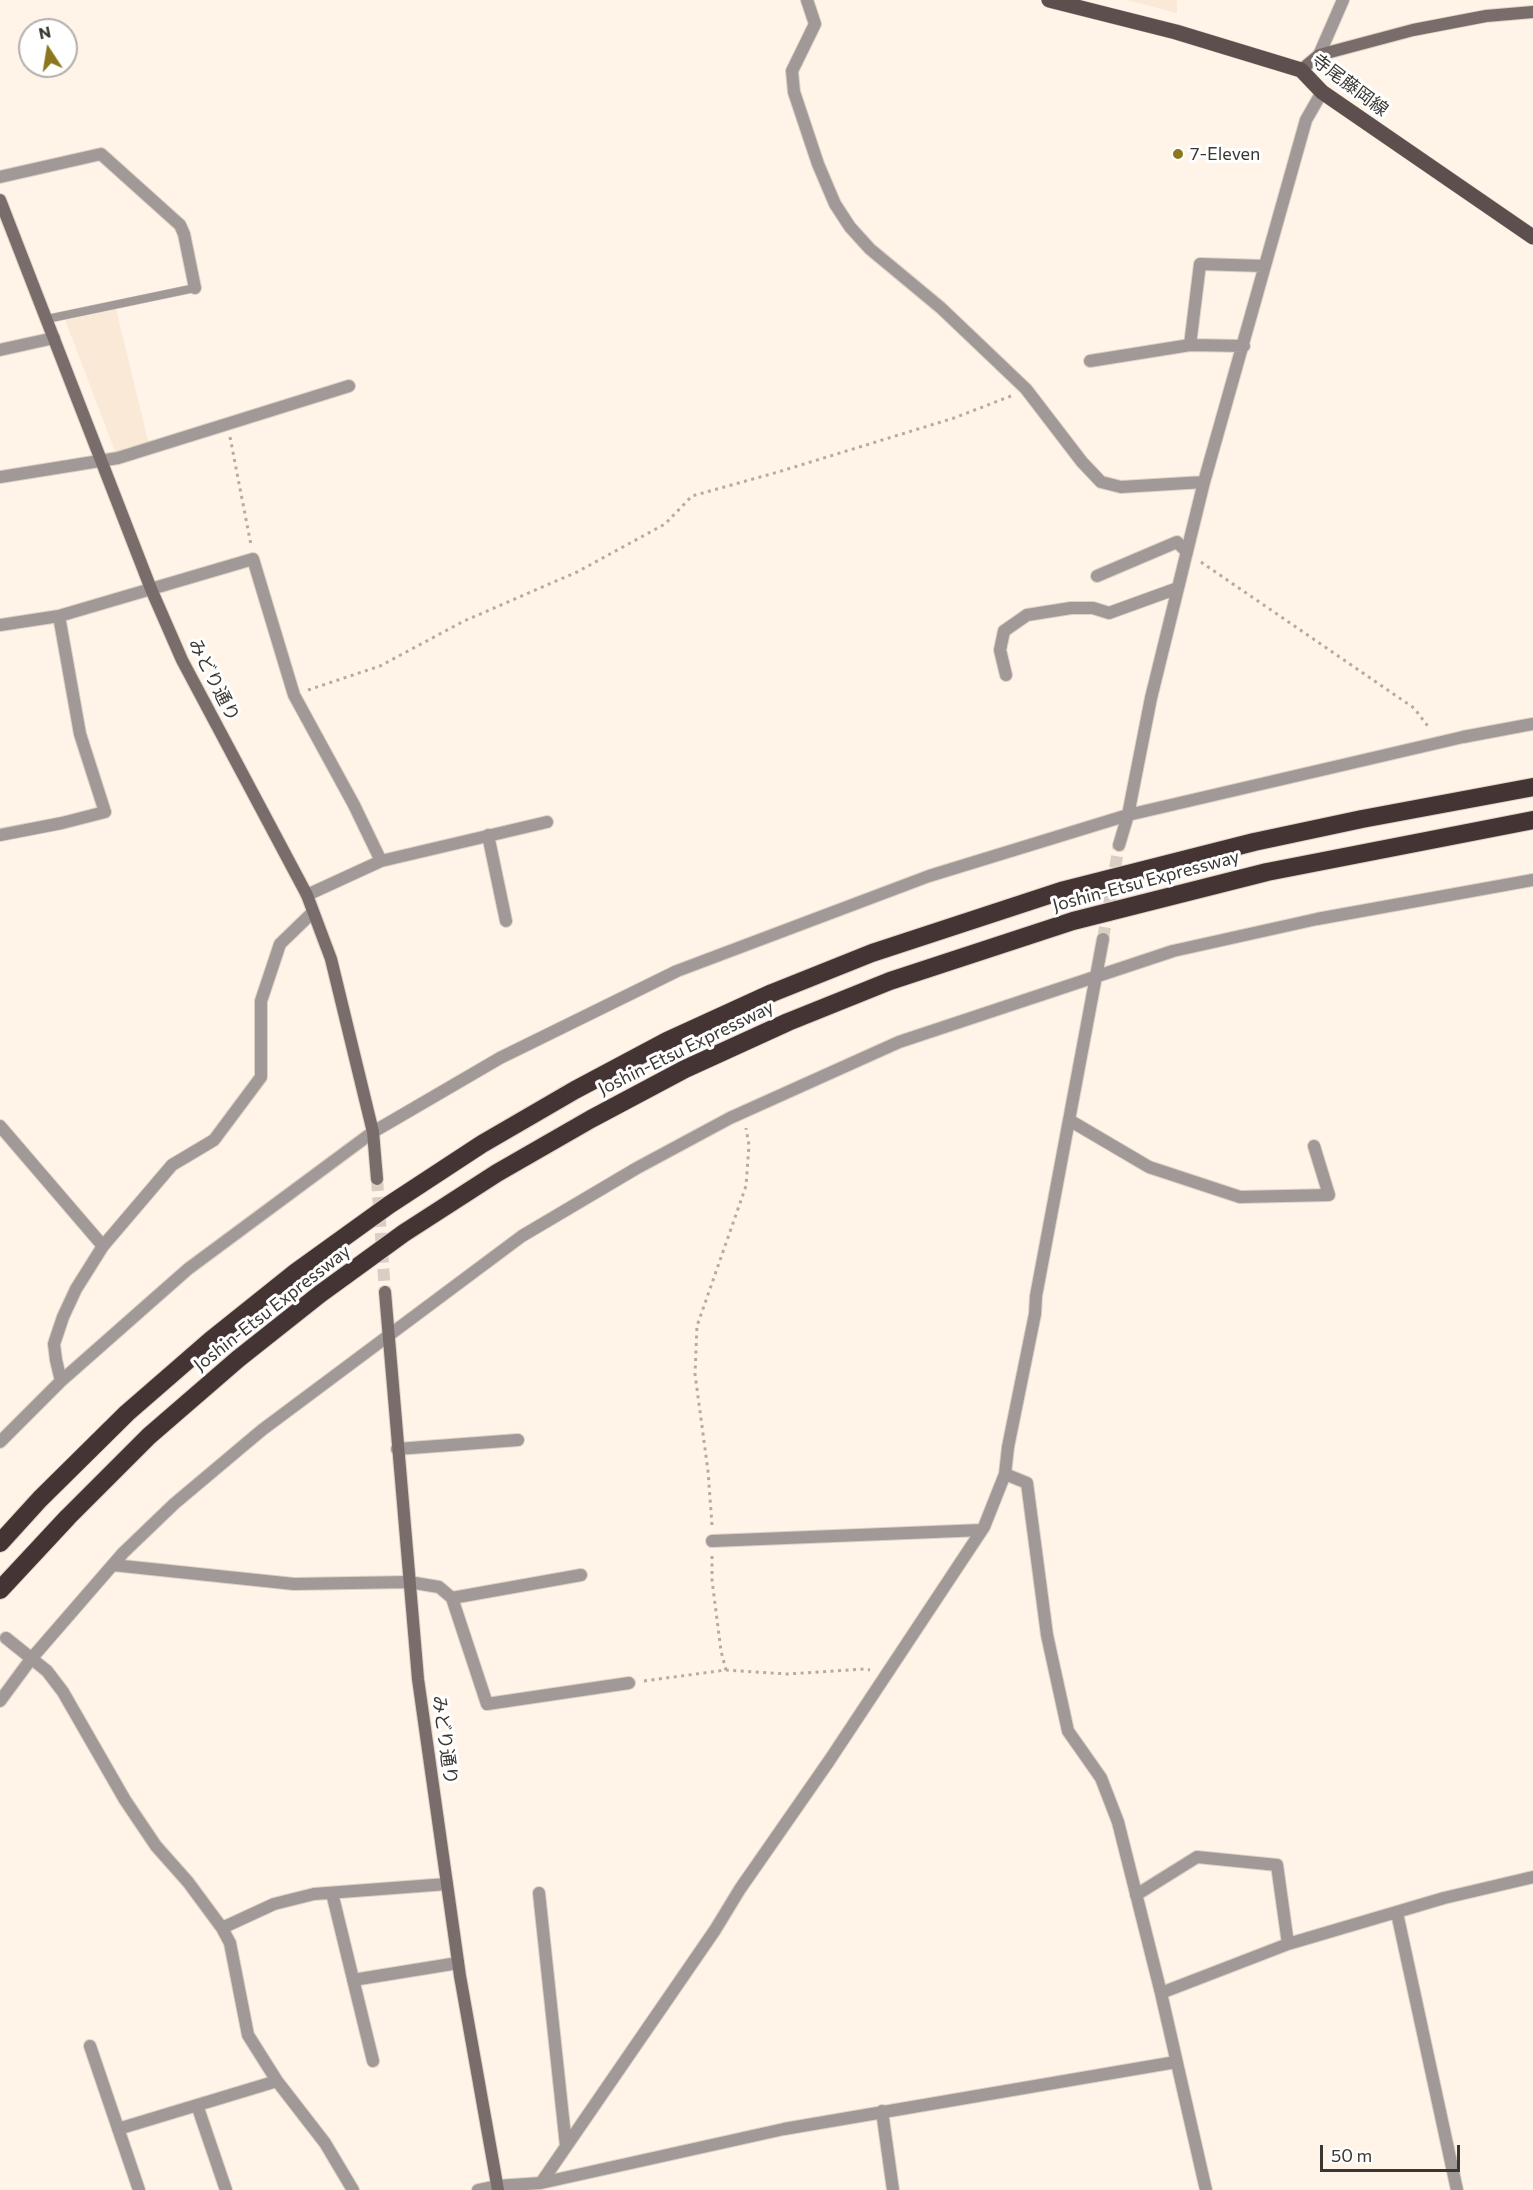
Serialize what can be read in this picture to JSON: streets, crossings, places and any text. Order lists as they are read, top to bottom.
{
  "streets": {
    "highway": ["Joshin-Etsu Expressway"],
    "main road": ["寺尾藤岡線"],
    "street": ["みどり通り"]
  },
  "places": ["7-Eleven"],
  "scale_bar": "50 m",
  "north": "top"
}
